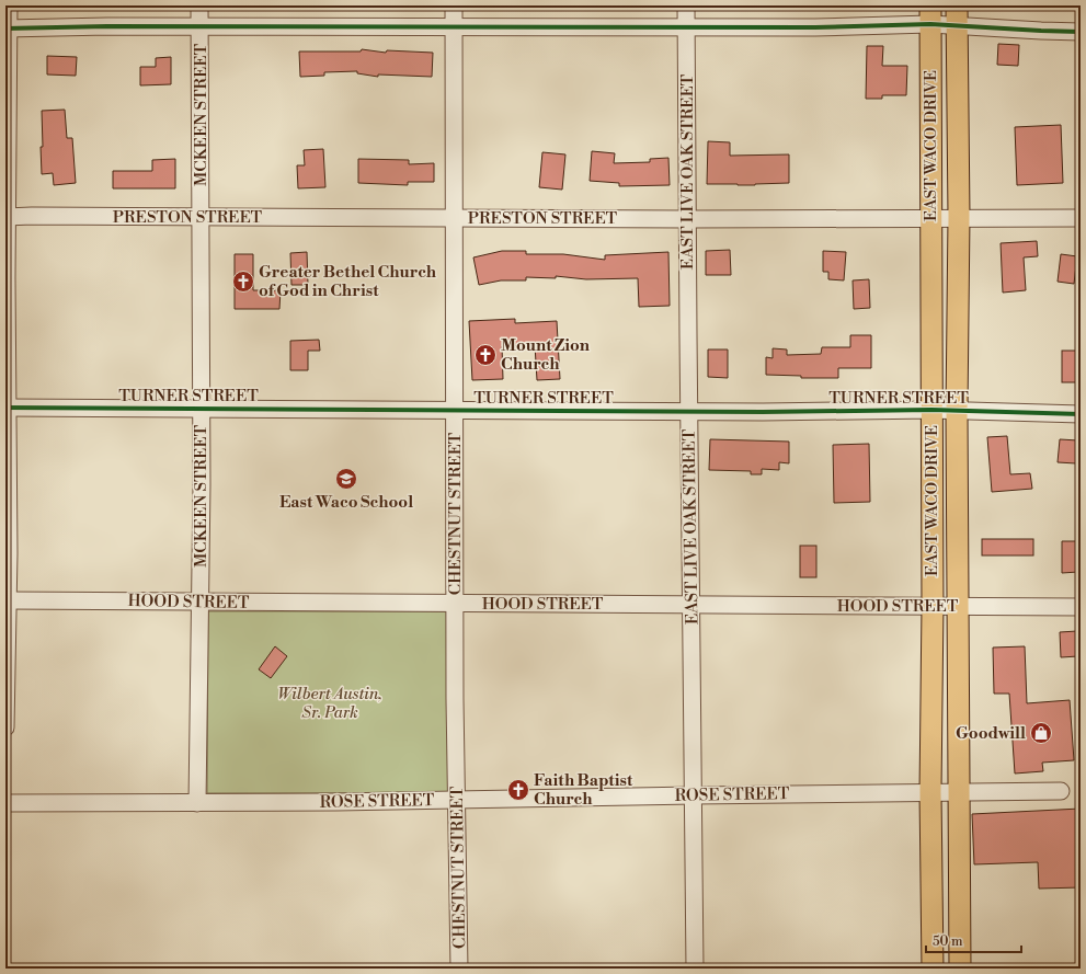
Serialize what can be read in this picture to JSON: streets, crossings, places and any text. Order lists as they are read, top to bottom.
{
  "streets": {
    "main road": ["EAST WACO DRIVE"],
    "street": [
      "MCKEEN STREET",
      "EAST LIVE OAK STREET",
      "PRESTON STREET",
      "TURNER STREET",
      "CHESTNUT STREET",
      "HOOD STREET",
      "ROSE STREET"
    ]
  },
  "crossings": [
    ["MCKEEN STREET", "PRESTON STREET"],
    ["MCKEEN STREET", "TURNER STREET"],
    ["MCKEEN STREET", "HOOD STREET"],
    ["MCKEEN STREET", "ROSE STREET"],
    ["EAST WACO DRIVE", "PRESTON STREET"],
    ["EAST WACO DRIVE", "TURNER STREET"],
    ["EAST WACO DRIVE", "HOOD STREET"],
    ["EAST WACO DRIVE", "ROSE STREET"],
    ["EAST LIVE OAK STREET", "PRESTON STREET"],
    ["EAST LIVE OAK STREET", "TURNER STREET"],
    ["EAST LIVE OAK STREET", "HOOD STREET"],
    ["EAST LIVE OAK STREET", "ROSE STREET"],
    ["PRESTON STREET", "CHESTNUT STREET"],
    ["TURNER STREET", "CHESTNUT STREET"],
    ["CHESTNUT STREET", "HOOD STREET"],
    ["CHESTNUT STREET", "ROSE STREET"]
  ],
  "parks": ["Wilbert Austin, Sr. Park"],
  "places": {
    "church": ["Greater Bethel Church of God in Christ", "Mount Zion Church", "Faith Baptist Church"],
    "school or university": ["East Waco School"],
    "shop": ["Goodwill"]
  },
  "scale_bar": "50 m"
}
